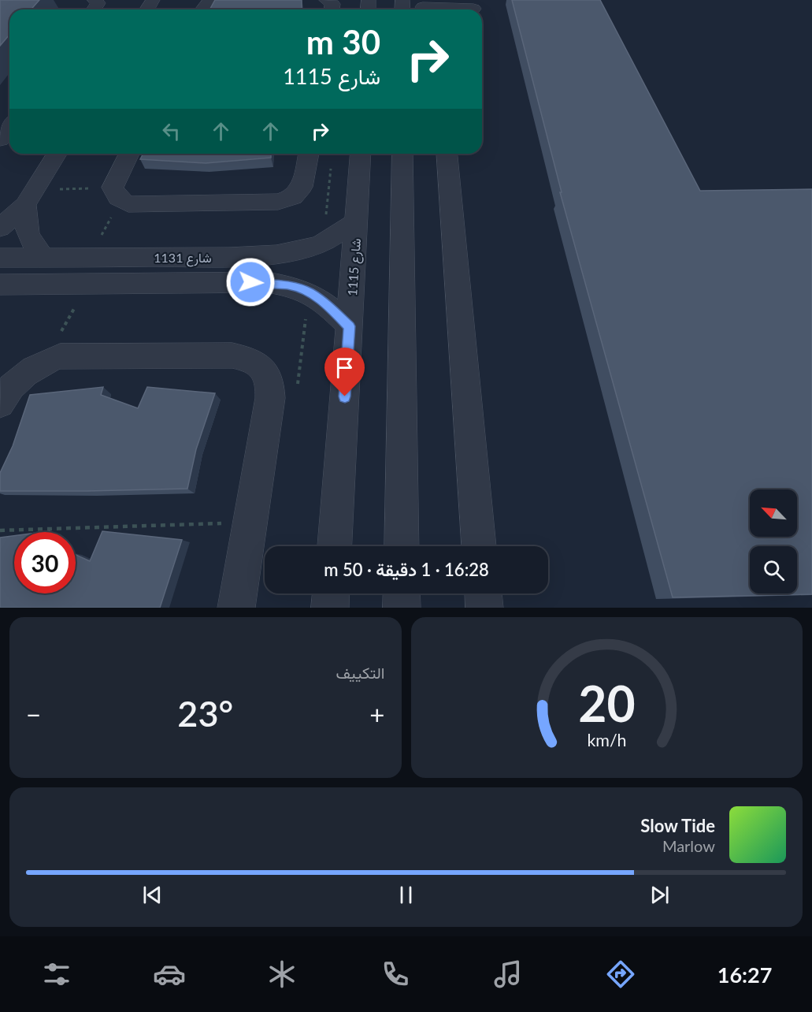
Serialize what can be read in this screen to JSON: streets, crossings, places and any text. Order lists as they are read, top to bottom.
{
  "streets": {
    "street": ["شارع 1131", "شارع 1115"]
  },
  "crossings": [
    ["شارع 1131", "شارع 1115"]
  ],
  "north": "top left",
  "page": {
    "turn": ["30 m", "شارع 1115"],
    "limit": "30",
    "trip": "16:28 · 1 دقيقة · 50 m",
    "tile": "التكييف",
    "heat": ["−", "23°", "+"],
    "song": ["Slow Tide", "Marlow"],
    "tabs": "16:27",
    "gauge": ["20", "km/h"]
  }
}
